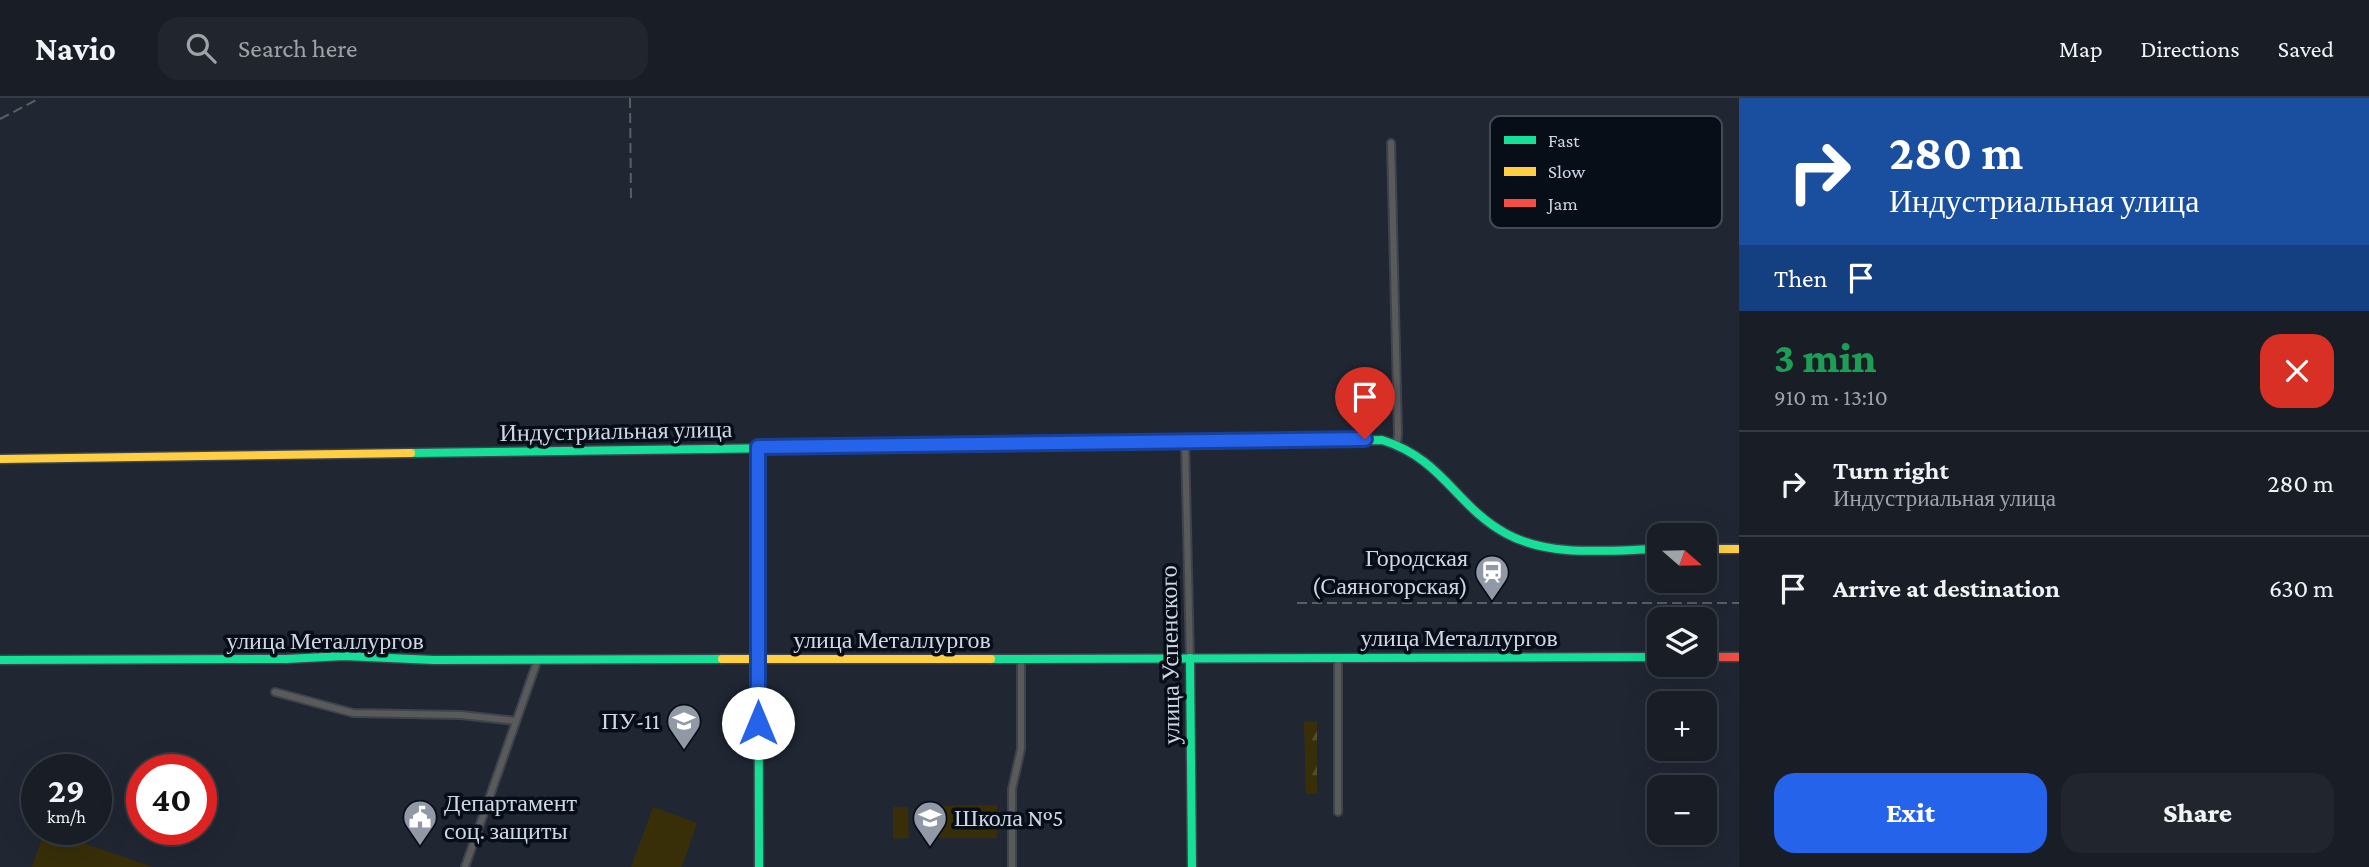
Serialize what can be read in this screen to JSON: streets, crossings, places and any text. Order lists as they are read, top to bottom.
{
  "streets": {
    "street": ["Индустриальная улица", "улица Металлургов", "улица Успенского"]
  },
  "crossings": [
    ["Индустриальная улица", "улица Успенского"],
    ["улица Металлургов", "улица Успенского"]
  ],
  "places": {
    "station": ["Городская (Саяногорская)"],
    "school or university": ["ПУ-11", "Школа №5"],
    "public building": ["Департамент соц. защиты"]
  },
  "legend": ["Fast", "Slow", "Jam"],
  "north": "right",
  "page": {
    "header": "Navio",
    "search": "Search here",
    "nav": ["Map", "Directions", "Saved"],
    "turn": ["280 m", "Индустриальная улица"],
    "then": "Then",
    "heading": ["3 min", "910 m · 13:10"],
    "list": [
      {
        "name": "Turn right",
        "note": "Индустриальная улица",
        "value": "280 m"
      },
      {
        "name": "Arrive at destination",
        "value": "630 m"
      }
    ],
    "map_buttons": ["+", "−"],
    "speed": "29 km/h",
    "limit": "40",
    "buttons": ["Exit", "Share"]
  }
}
